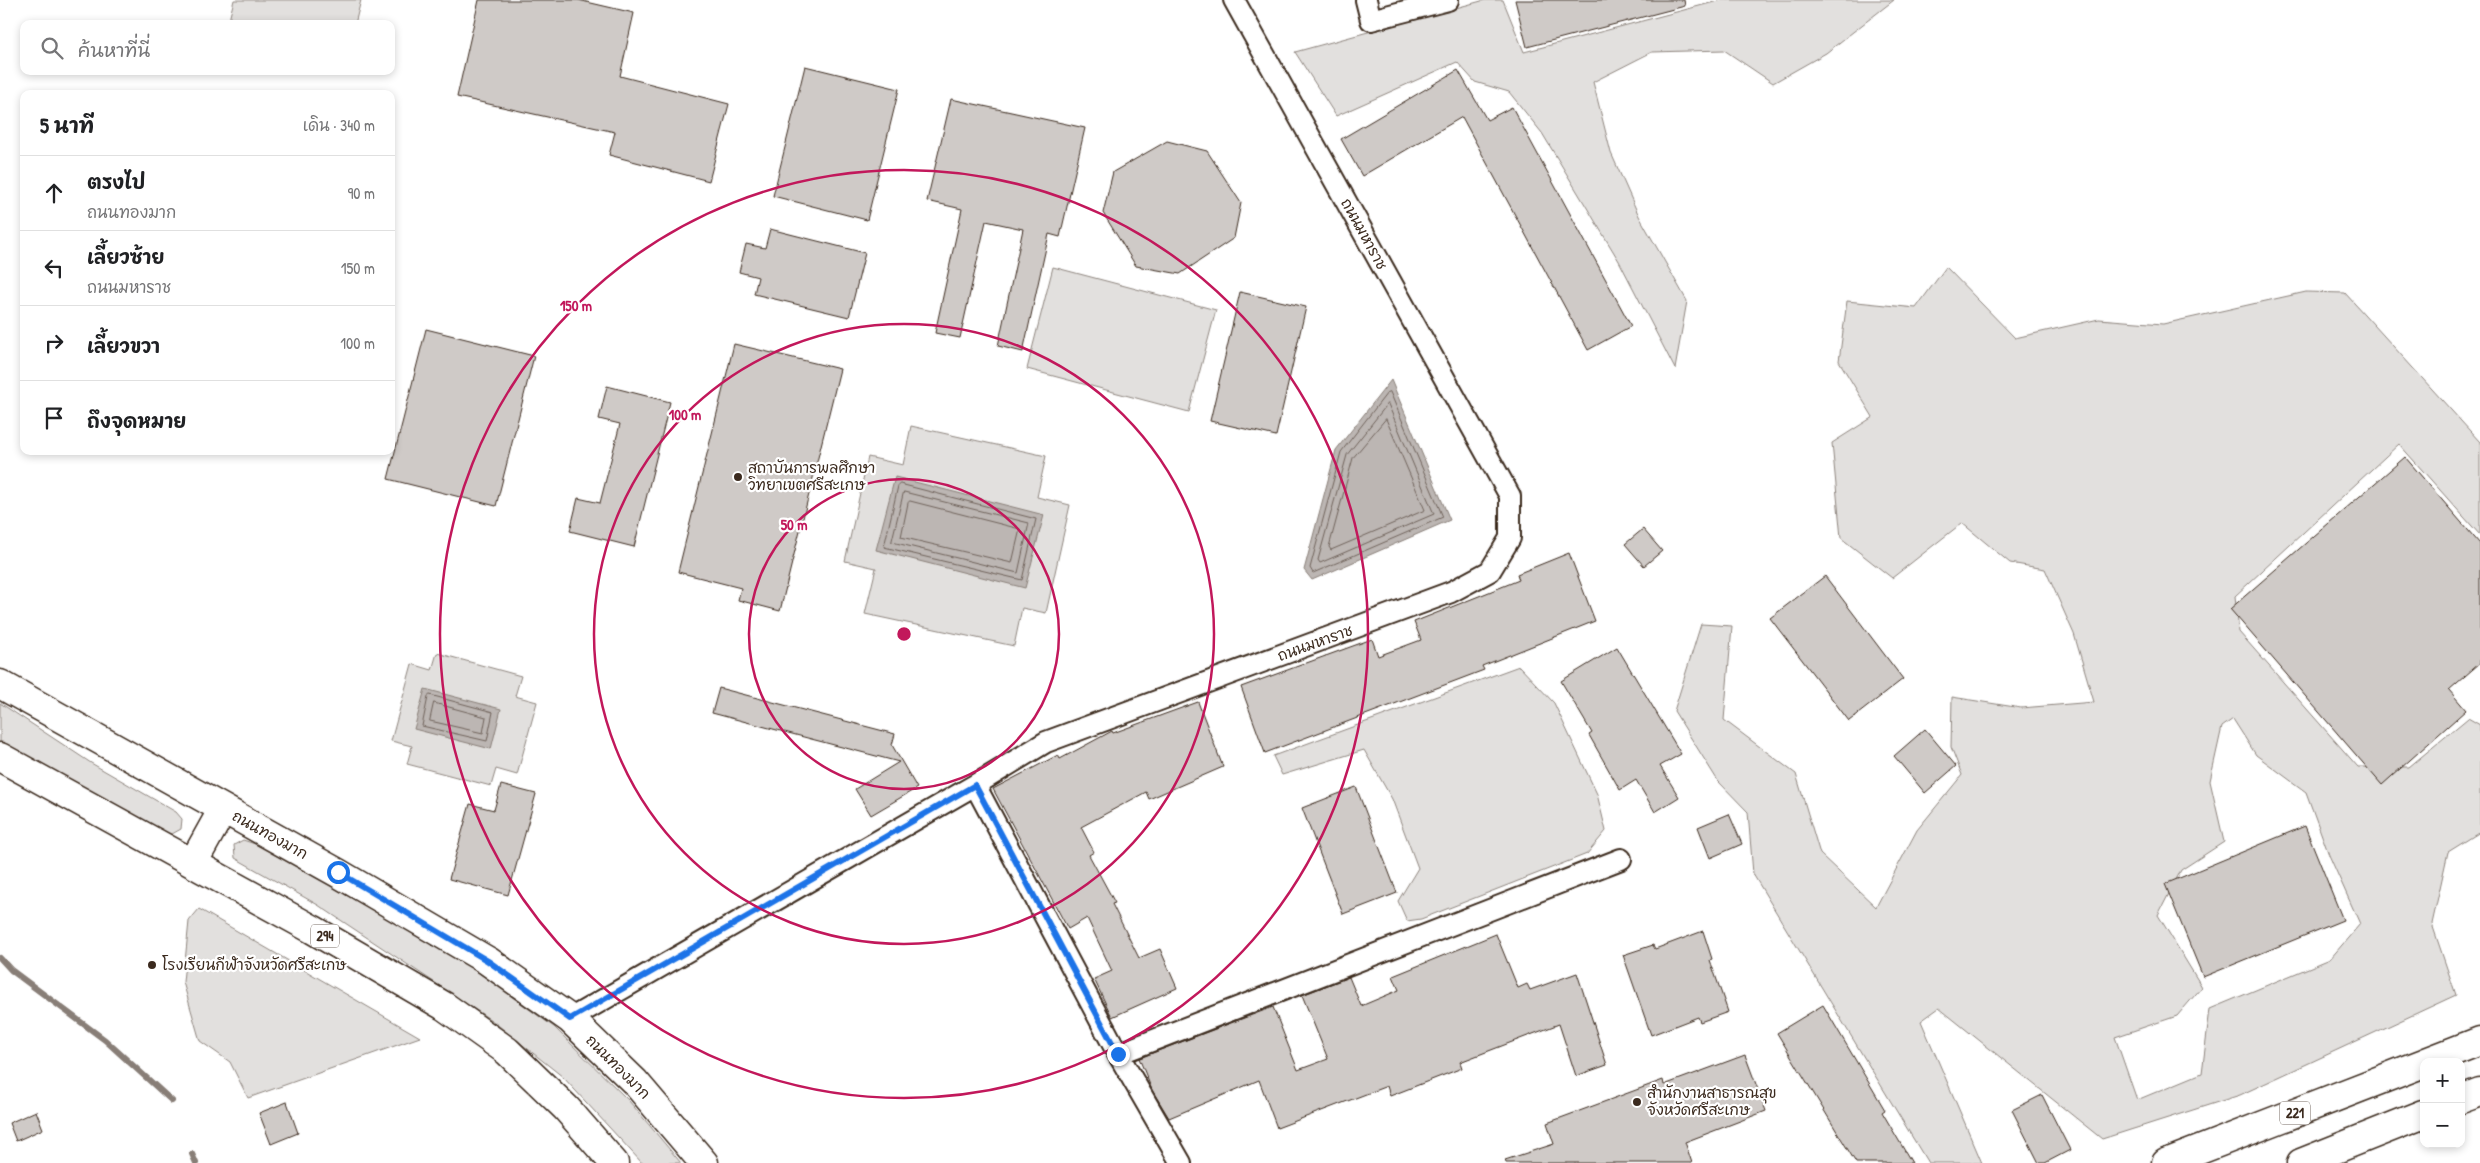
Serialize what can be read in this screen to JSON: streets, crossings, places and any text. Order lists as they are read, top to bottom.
{
  "streets": {
    "main road": ["ถนนทองมาก", "294", "221"],
    "street": ["ถนนมหาราช"]
  },
  "crossings": [
    ["ถนนมหาราช", "ถนนทองมาก"]
  ],
  "places": ["สถาบันการพลศึกษา วิทยาเขตศรีสะเกษ", "โรงเรียนกีฬาจังหวัดศรีสะเกษ", "สำนักงานสาธารณสุข จังหวัดศรีสะเกษ"],
  "page": {
    "search": "ค้นหาที่นี่",
    "heading": ["5 นาที", "เดิน · 340 m"],
    "list": [
      ["ตรงไป", "ถนนทองมาก", "90 m"],
      ["เลี้ยวซ้าย", "ถนนมหาราช", "150 m"],
      ["เลี้ยวขวา", "100 m"],
      "ถึงจุดหมาย"
    ],
    "map_buttons": ["+", "−"]
  },
  "rings": ["150 m", "100 m", "50 m"]
}
